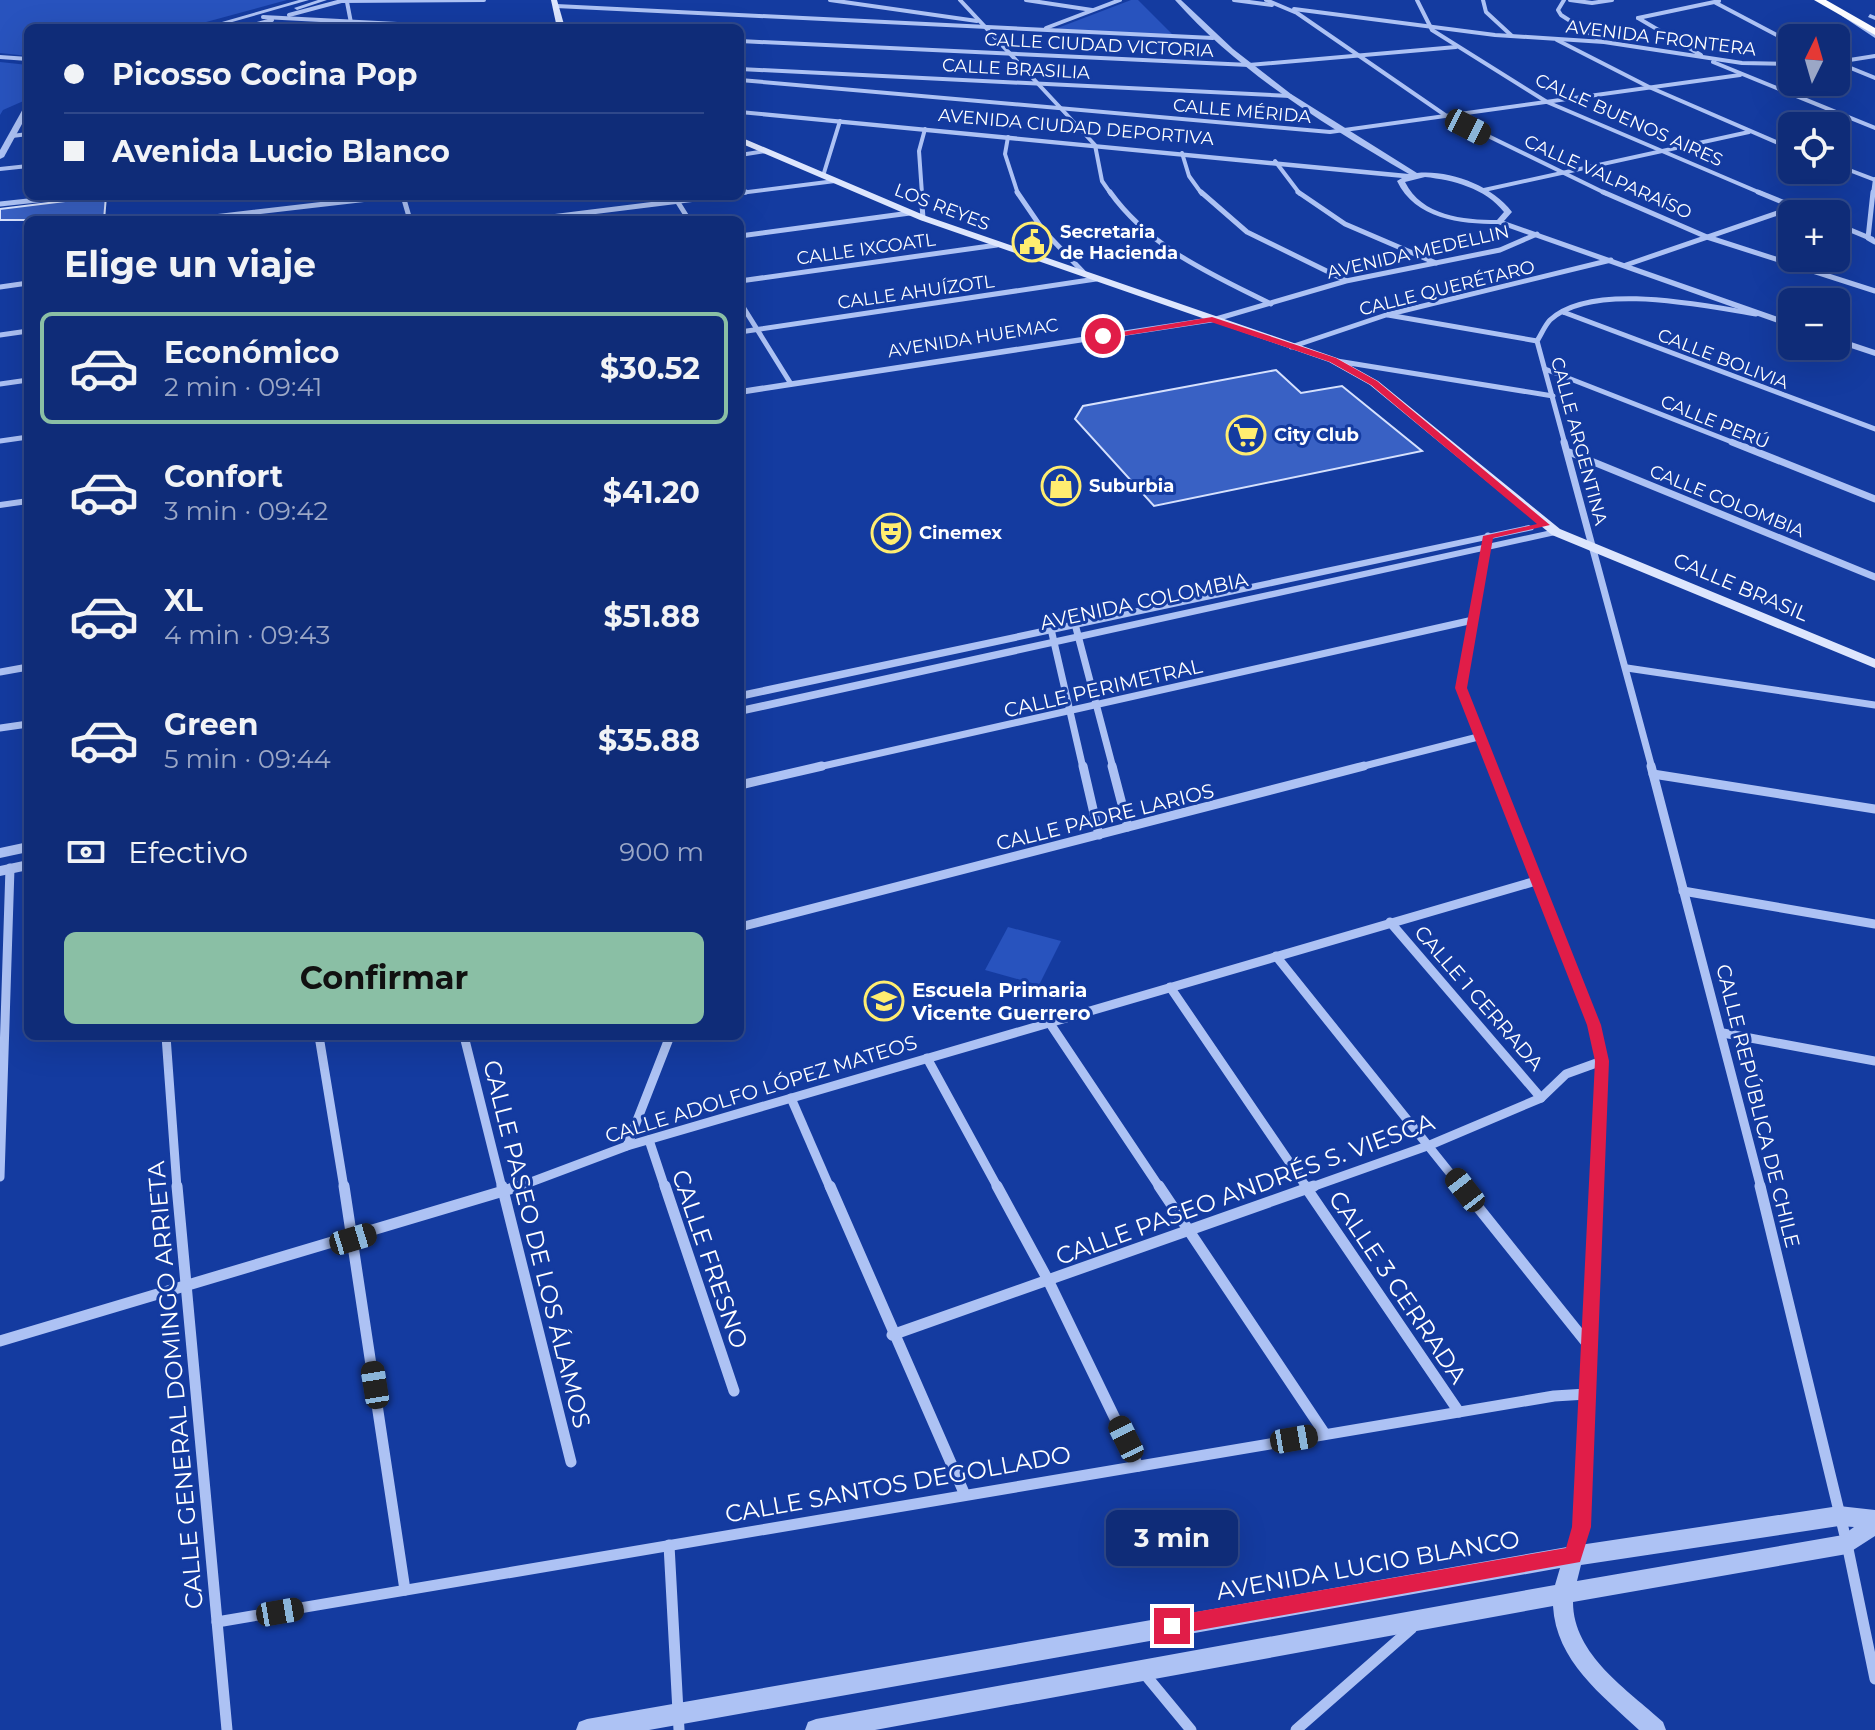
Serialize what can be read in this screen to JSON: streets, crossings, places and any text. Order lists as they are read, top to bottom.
{
  "streets": {
    "main road": ["LOS REYES", "CALLE BRASIL"],
    "street": [
      "AVENIDA FRONTERA",
      "CALLE CIUDAD VICTORIA",
      "CALLE BRASILIA",
      "CALLE MÉRIDA",
      "CALLE BUENOS AIRES",
      "AVENIDA CIUDAD DEPORTIVA",
      "CALLE VALPARAÍSO",
      "CALLE IXCOATL",
      "AVENIDA MEDELLIN",
      "CALLE QUERÉTARO",
      "CALLE AHUÍZOTL",
      "AVENIDA HUEMAC",
      "CALLE BOLIVIA",
      "CALLE PERÚ",
      "CALLE ARGENTINA",
      "CALLE COLOMBIA",
      "AVENIDA COLOMBIA",
      "CALLE PERIMETRAL",
      "CALLE PADRE LARIOS",
      "CALLE 1 CERRADA",
      "CALLE ADOLFO LÓPEZ MATEOS",
      "CALLE REPÚBLICA DE CHILE",
      "CALLE PASEO ANDRÉS S. VIESCA",
      "CALLE PASEO DE LOS ÁLAMOS",
      "CALLE FRESNO",
      "CALLE 3 CERRADA",
      "CALLE GENERAL DOMINGO ARRIETA",
      "CALLE SANTOS DEGOLLADO",
      "AVENIDA LUCIO BLANCO"
    ]
  },
  "crossings": [
    ["AVENIDA FRONTERA", "CALLE BUENOS AIRES"],
    ["AVENIDA FRONTERA", "CALLE VALPARAÍSO"],
    ["CALLE CIUDAD VICTORIA", "CALLE BUENOS AIRES"],
    ["CALLE CIUDAD VICTORIA", "CALLE VALPARAÍSO"],
    ["CALLE MÉRIDA", "CALLE BUENOS AIRES"],
    ["CALLE MÉRIDA", "CALLE VALPARAÍSO"],
    ["LOS REYES", "CALLE IXCOATL"],
    ["LOS REYES", "AVENIDA MEDELLIN"],
    ["LOS REYES", "CALLE QUERÉTARO"],
    ["LOS REYES", "CALLE AHUÍZOTL"],
    ["LOS REYES", "AVENIDA HUEMAC"],
    ["LOS REYES", "CALLE ARGENTINA"],
    ["LOS REYES", "CALLE BRASIL"],
    ["LOS REYES", "AVENIDA COLOMBIA"],
    ["LOS REYES", "CALLE REPÚBLICA DE CHILE"],
    ["AVENIDA MEDELLIN", "AVENIDA HUEMAC"],
    ["CALLE BOLIVIA", "CALLE ARGENTINA"],
    ["CALLE PERÚ", "CALLE ARGENTINA"],
    ["CALLE ARGENTINA", "CALLE COLOMBIA"],
    ["CALLE ARGENTINA", "CALLE BRASIL"],
    ["CALLE ARGENTINA", "CALLE REPÚBLICA DE CHILE"],
    ["CALLE BRASIL", "CALLE REPÚBLICA DE CHILE"],
    ["CALLE 1 CERRADA", "CALLE ADOLFO LÓPEZ MATEOS"],
    ["CALLE 1 CERRADA", "CALLE PASEO ANDRÉS S. VIESCA"],
    ["CALLE ADOLFO LÓPEZ MATEOS", "CALLE PASEO DE LOS ÁLAMOS"],
    ["CALLE ADOLFO LÓPEZ MATEOS", "CALLE FRESNO"],
    ["CALLE ADOLFO LÓPEZ MATEOS", "CALLE 3 CERRADA"],
    ["CALLE ADOLFO LÓPEZ MATEOS", "CALLE GENERAL DOMINGO ARRIETA"],
    ["CALLE REPÚBLICA DE CHILE", "AVENIDA LUCIO BLANCO"],
    ["CALLE PASEO ANDRÉS S. VIESCA", "CALLE 3 CERRADA"],
    ["CALLE 3 CERRADA", "CALLE SANTOS DEGOLLADO"],
    ["CALLE GENERAL DOMINGO ARRIETA", "CALLE SANTOS DEGOLLADO"]
  ],
  "places": {
    "public building": ["Secretaria de Hacienda"],
    "supermarket": ["City Club"],
    "shop": ["Suburbia"],
    "theatre": ["Cinemex"],
    "school or university": ["Escuela Primaria Vicente Guerrero"]
  },
  "north": "top",
  "page": {
    "map_buttons": ["+", "−"],
    "banner": ["Picosso Cocina Pop", "Avenida Lucio Blanco"],
    "heading": "Elige un viaje",
    "list": [
      {
        "name": "Económico",
        "note": "2 min · 09:41",
        "value": "$30.52"
      },
      {
        "name": "Confort",
        "note": "3 min · 09:42",
        "value": "$41.20"
      },
      {
        "name": "XL",
        "note": "4 min · 09:43",
        "value": "$51.88"
      },
      {
        "name": "Green",
        "note": "5 min · 09:44",
        "value": "$35.88"
      }
    ],
    "pay": ["Efectivo", "900 m"],
    "buttons": "Confirmar",
    "bubble": "3 min"
  }
}
